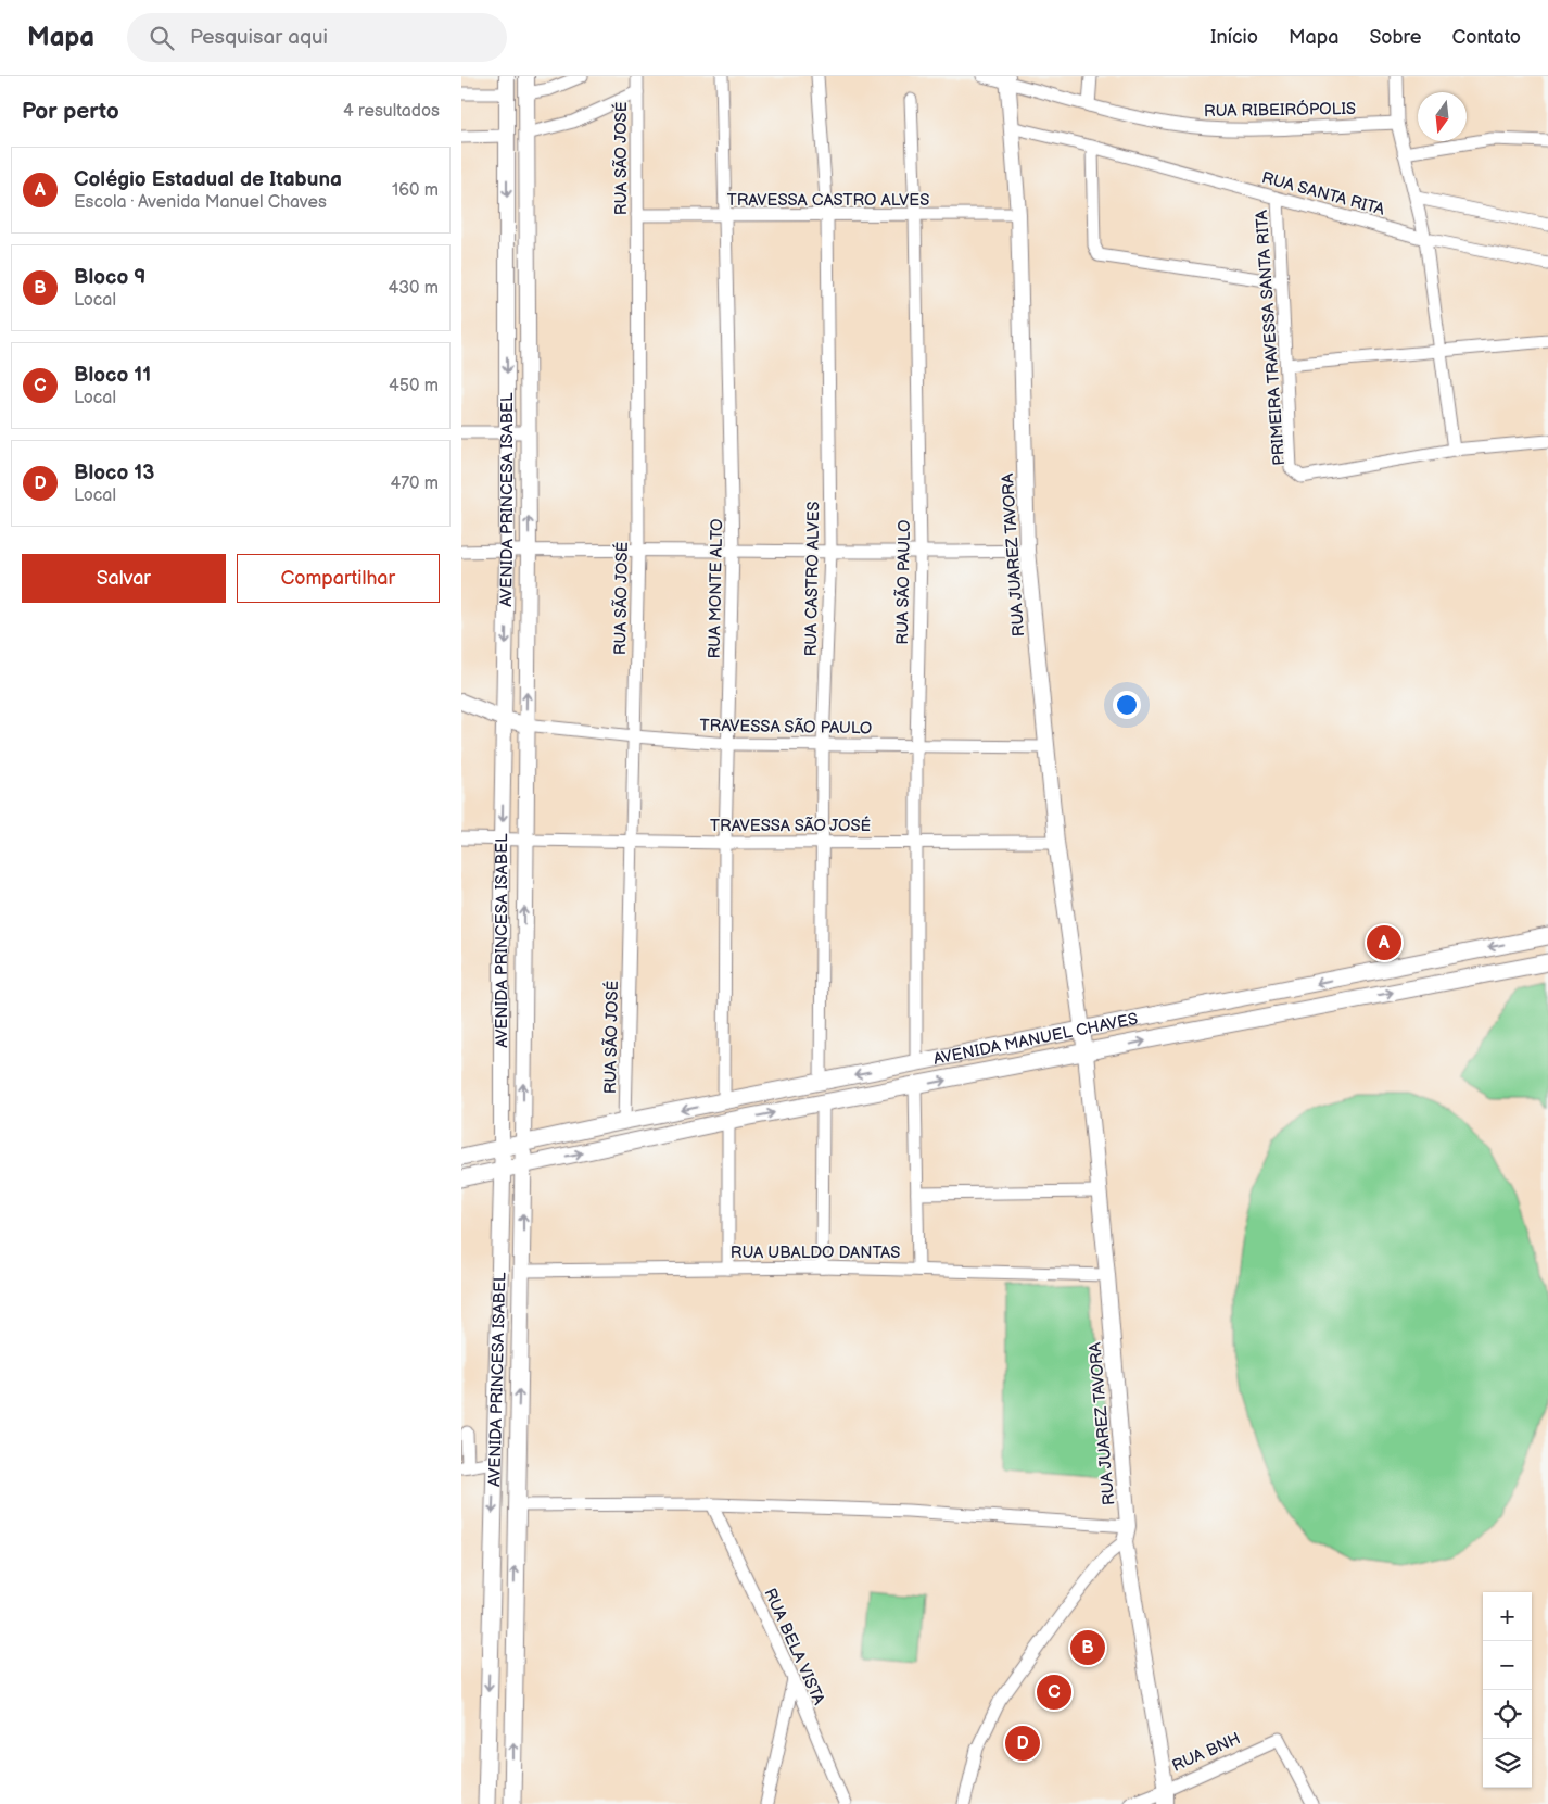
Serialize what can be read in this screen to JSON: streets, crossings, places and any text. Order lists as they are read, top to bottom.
{
  "streets": {
    "main road": ["AVENIDA PRINCESA ISABEL", "AVENIDA MANUEL CHAVES"],
    "street": [
      "RUA RIBEIRÓPOLIS",
      "RUA SÃO JOSÉ",
      "RUA SANTA RITA",
      "TRAVESSA CASTRO ALVES",
      "PRIMEIRA TRAVESSA SANTA RITA",
      "RUA JUAREZ TAVORA",
      "RUA CASTRO ALVES",
      "RUA SÃO PAULO",
      "RUA MONTE ALTO",
      "TRAVESSA SÃO PAULO",
      "TRAVESSA SÃO JOSÉ",
      "RUA UBALDO DANTAS",
      "RUA BELA VISTA",
      "RUA BNH"
    ]
  },
  "crossings": [
    ["RUA RIBEIRÓPOLIS", "RUA JUAREZ TAVORA"],
    ["RUA SÃO JOSÉ", "TRAVESSA CASTRO ALVES"],
    ["RUA SÃO JOSÉ", "TRAVESSA SÃO PAULO"],
    ["RUA SÃO JOSÉ", "TRAVESSA SÃO JOSÉ"],
    ["RUA SÃO JOSÉ", "AVENIDA MANUEL CHAVES"],
    ["RUA SANTA RITA", "PRIMEIRA TRAVESSA SANTA RITA"],
    ["RUA SANTA RITA", "RUA JUAREZ TAVORA"],
    ["TRAVESSA CASTRO ALVES", "RUA JUAREZ TAVORA"],
    ["TRAVESSA CASTRO ALVES", "RUA CASTRO ALVES"],
    ["TRAVESSA CASTRO ALVES", "RUA SÃO PAULO"],
    ["TRAVESSA CASTRO ALVES", "RUA MONTE ALTO"],
    ["AVENIDA PRINCESA ISABEL", "TRAVESSA SÃO PAULO"],
    ["AVENIDA PRINCESA ISABEL", "TRAVESSA SÃO JOSÉ"],
    ["AVENIDA PRINCESA ISABEL", "AVENIDA MANUEL CHAVES"],
    ["AVENIDA PRINCESA ISABEL", "RUA UBALDO DANTAS"],
    ["RUA JUAREZ TAVORA", "TRAVESSA SÃO PAULO"],
    ["RUA JUAREZ TAVORA", "TRAVESSA SÃO JOSÉ"],
    ["RUA JUAREZ TAVORA", "AVENIDA MANUEL CHAVES"],
    ["RUA JUAREZ TAVORA", "RUA UBALDO DANTAS"],
    ["RUA JUAREZ TAVORA", "RUA BNH"],
    ["RUA CASTRO ALVES", "TRAVESSA SÃO PAULO"],
    ["RUA CASTRO ALVES", "TRAVESSA SÃO JOSÉ"],
    ["RUA CASTRO ALVES", "AVENIDA MANUEL CHAVES"],
    ["RUA SÃO PAULO", "TRAVESSA SÃO PAULO"],
    ["RUA SÃO PAULO", "TRAVESSA SÃO JOSÉ"],
    ["RUA SÃO PAULO", "AVENIDA MANUEL CHAVES"],
    ["RUA MONTE ALTO", "TRAVESSA SÃO PAULO"],
    ["RUA MONTE ALTO", "TRAVESSA SÃO JOSÉ"],
    ["RUA MONTE ALTO", "AVENIDA MANUEL CHAVES"]
  ],
  "north": "bottom",
  "page": {
    "header": "Mapa",
    "search": "Pesquisar aqui",
    "nav": [
      "Início",
      "Mapa",
      "Sobre",
      "Contato"
    ],
    "heading": ["Por perto", "4 resultados"],
    "list": [
      {
        "mark": "A",
        "name": "Colégio Estadual de Itabuna",
        "note": "Escola · Avenida Manuel Chaves",
        "value": "160 m"
      },
      {
        "mark": "B",
        "name": "Bloco 9",
        "note": "Local",
        "value": "430 m"
      },
      {
        "mark": "C",
        "name": "Bloco 11",
        "note": "Local",
        "value": "450 m"
      },
      {
        "mark": "D",
        "name": "Bloco 13",
        "note": "Local",
        "value": "470 m"
      }
    ],
    "buttons": ["Salvar", "Compartilhar"],
    "pins": [
      "A",
      "B",
      "C",
      "D"
    ],
    "map_buttons": ["+", "−"]
  }
}
